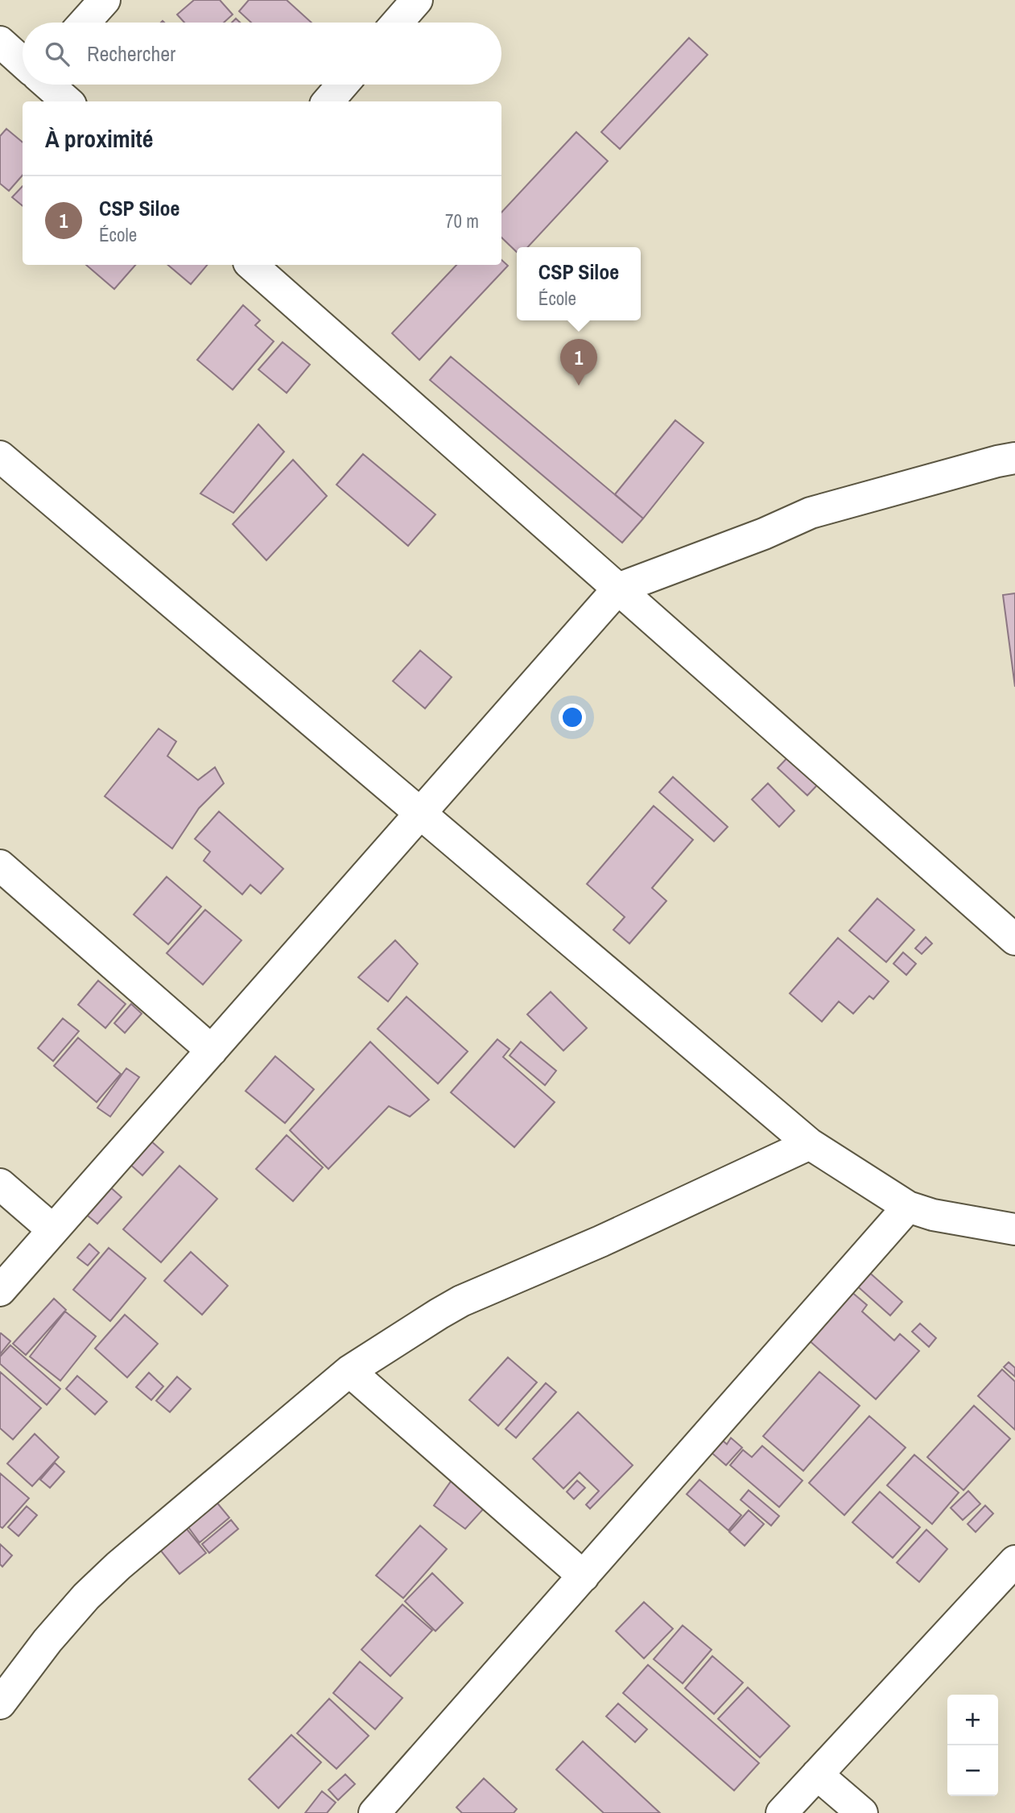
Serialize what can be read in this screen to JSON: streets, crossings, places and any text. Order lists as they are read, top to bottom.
{
  "page": {
    "search": "Rechercher",
    "heading": "À proximité",
    "list": [
      {
        "mark": "1",
        "name": "CSP Siloe",
        "note": "École",
        "value": "70 m"
      }
    ],
    "popup": ["CSP Siloe", "École"],
    "pins": "1",
    "map_buttons": ["+", "−"]
  }
}
